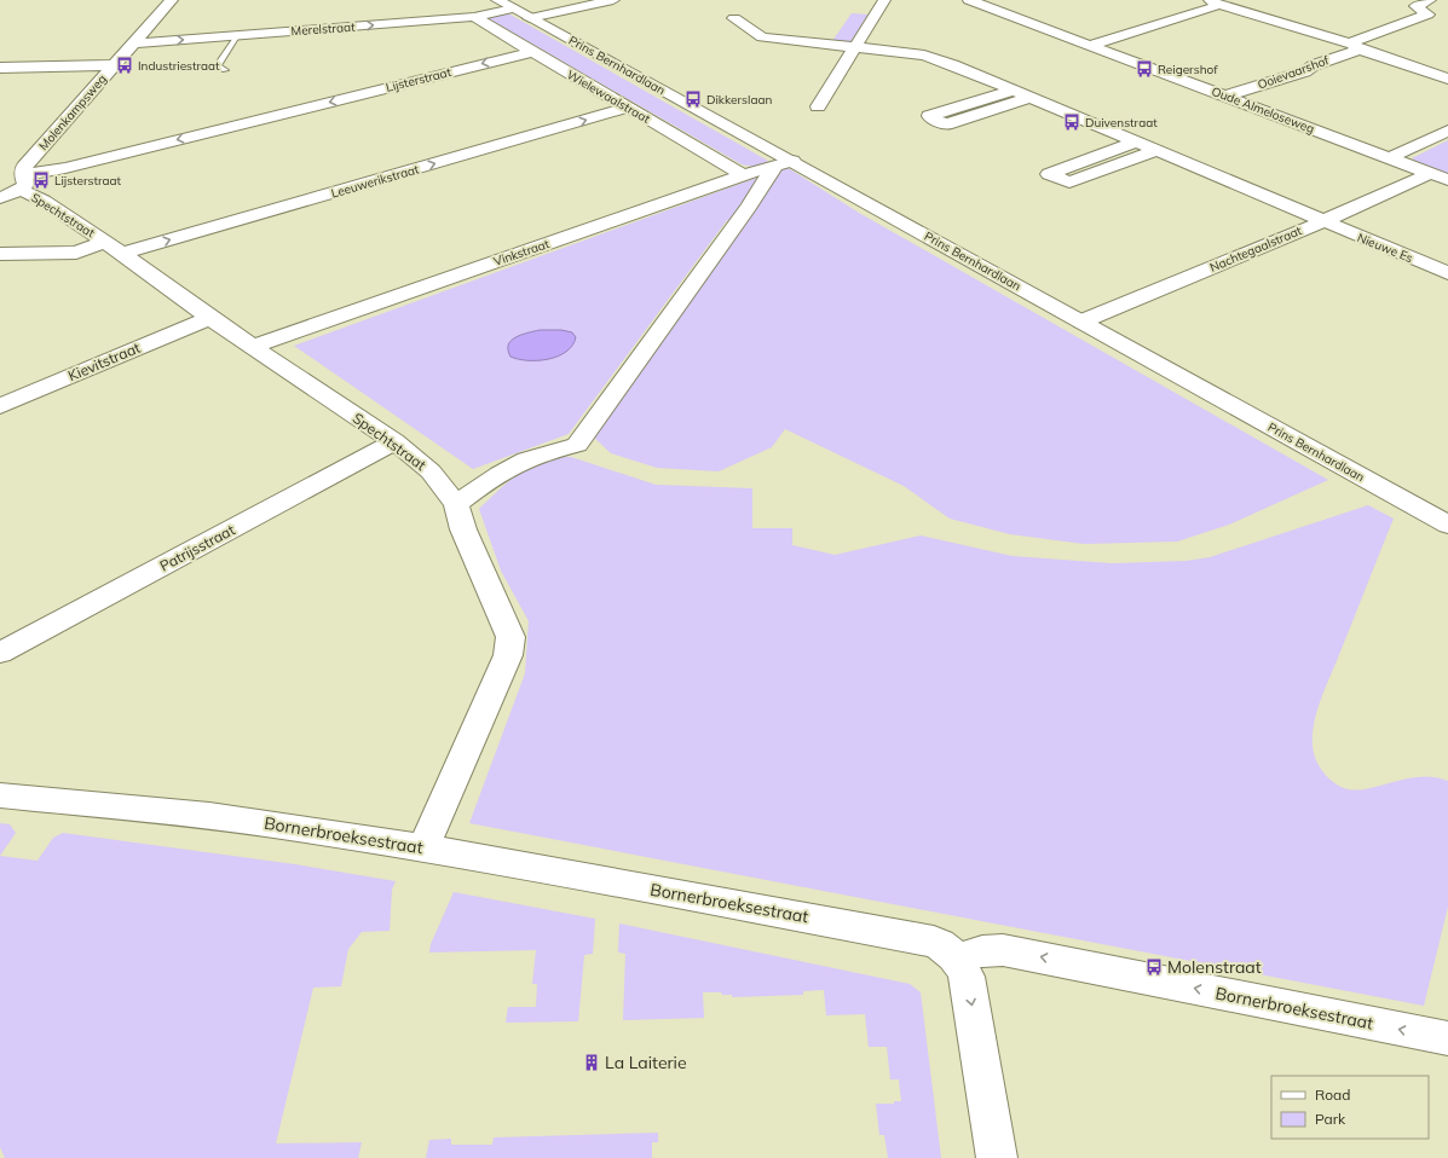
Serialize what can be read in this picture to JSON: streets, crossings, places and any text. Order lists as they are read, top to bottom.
{
  "streets": {
    "street": [
      "Merelstraat",
      "Prins Bernhardlaan",
      "Ooievaarshof",
      "Lijsterstraat",
      "Wielewaalstraat",
      "Oude Almeloseweg",
      "Molenkampsweg",
      "Leeuwerikstraat",
      "Spechtstraat",
      "Nieuwe Es",
      "Nachtegaalstraat",
      "Vinkstraat",
      "Kievitstraat",
      "Patrijsstraat",
      "Bornerbroeksestraat"
    ]
  },
  "crossings": [
    ["Merelstraat", "Prins Bernhardlaan"],
    ["Merelstraat", "Wielewaalstraat"],
    ["Merelstraat", "Molenkampsweg"],
    ["Prins Bernhardlaan", "Wielewaalstraat"],
    ["Prins Bernhardlaan", "Nachtegaalstraat"],
    ["Prins Bernhardlaan", "Vinkstraat"],
    ["Ooievaarshof", "Oude Almeloseweg"],
    ["Lijsterstraat", "Wielewaalstraat"],
    ["Lijsterstraat", "Molenkampsweg"],
    ["Lijsterstraat", "Spechtstraat"],
    ["Wielewaalstraat", "Leeuwerikstraat"],
    ["Wielewaalstraat", "Vinkstraat"],
    ["Oude Almeloseweg", "Nachtegaalstraat"],
    ["Molenkampsweg", "Spechtstraat"],
    ["Leeuwerikstraat", "Spechtstraat"],
    ["Spechtstraat", "Vinkstraat"],
    ["Spechtstraat", "Kievitstraat"],
    ["Spechtstraat", "Patrijsstraat"],
    ["Spechtstraat", "Bornerbroeksestraat"],
    ["Nieuwe Es", "Nachtegaalstraat"]
  ],
  "one_way": ["Merelstraat", "Lijsterstraat", "Leeuwerikstraat"],
  "places": {
    "bus stop": [
      "Industriestraat",
      "Reigershof",
      "Dikkerslaan",
      "Duivenstraat",
      "Lijsterstraat",
      "Molenstraat"
    ],
    "building": ["La Laiterie"]
  },
  "legend": ["Road", "Park"]
}
